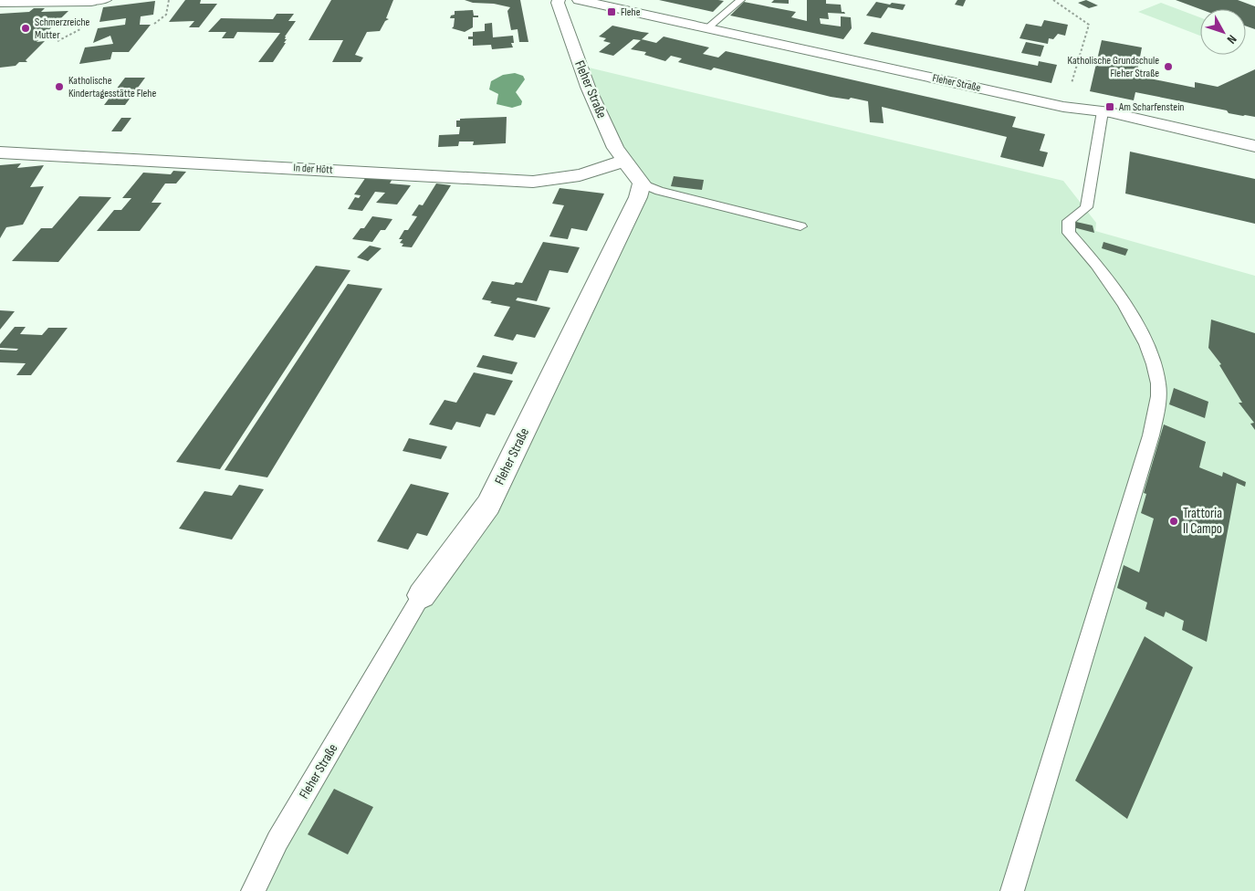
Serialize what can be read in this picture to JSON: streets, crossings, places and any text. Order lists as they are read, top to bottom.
{
  "streets": {
    "street": ["Fleher Straße", "In der Hött"]
  },
  "crossings": [
    ["Fleher Straße", "In der Hött"]
  ],
  "places": {
    "transit": ["Flehe", "Am Scharfenstein"],
    "other": [
      "Schmerzreiche Mutter",
      "Katholische Grundschule Fleher Straße",
      "Katholische Kindertagesstätte Flehe",
      "Trattoria Il Campo"
    ]
  },
  "north": "bottom right"
}
